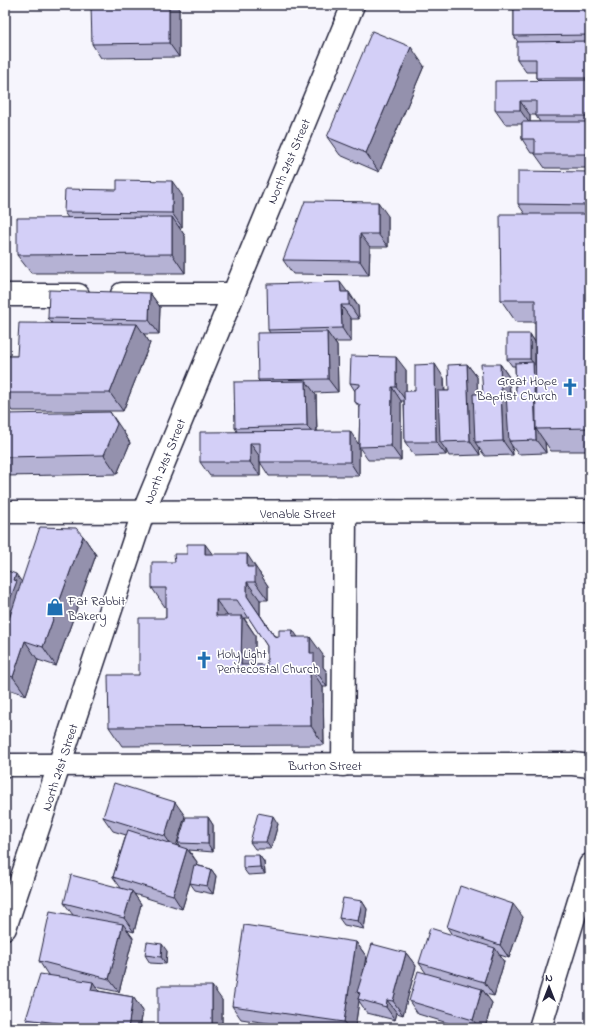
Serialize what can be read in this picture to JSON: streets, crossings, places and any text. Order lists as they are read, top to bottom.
{
  "streets": {
    "street": ["North 21st Street", "Venable Street", "Burton Street"]
  },
  "crossings": [
    ["North 21st Street", "Venable Street"],
    ["North 21st Street", "Burton Street"]
  ],
  "places": {
    "church": ["Great Hope Baptist Church", "Holy Light Pentecostal Church"],
    "shop": ["Fat Rabbit Bakery"]
  },
  "north": "top"
}
